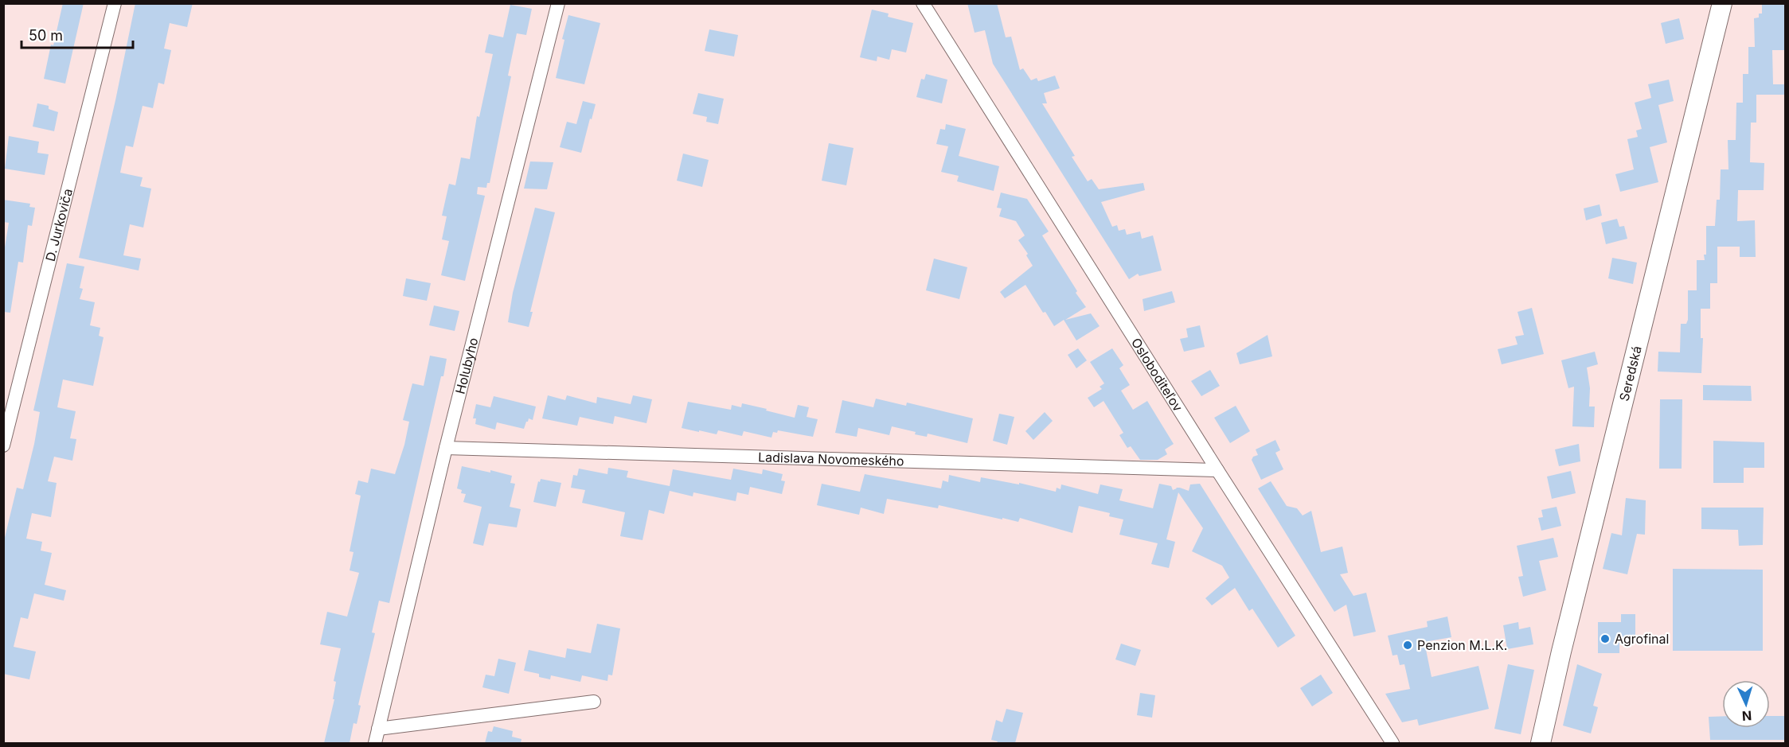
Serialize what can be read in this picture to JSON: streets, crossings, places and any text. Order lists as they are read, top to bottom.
{
  "streets": {
    "street": [
      "D. Jurkoviča",
      "Holubyho",
      "Seredská",
      "Osloboditeľov",
      "Ladislava Novomeského"
    ]
  },
  "crossings": [
    ["Holubyho", "Ladislava Novomeského"],
    ["Osloboditeľov", "Ladislava Novomeského"]
  ],
  "places": ["Agrofinal", "Penzion M.L.K."],
  "scale_bar": "50 m",
  "north": "bottom"
}
